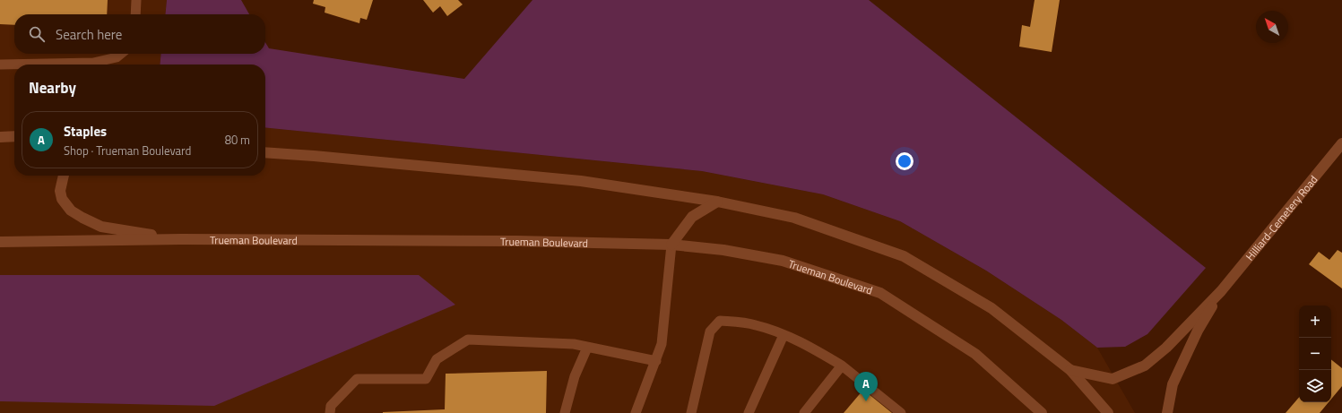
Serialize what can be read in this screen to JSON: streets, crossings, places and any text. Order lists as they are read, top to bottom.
{
  "streets": {
    "main road": ["Hilliard-Cemetery Road", "Trueman Boulevard"]
  },
  "north": "top left",
  "page": {
    "search": "Search here",
    "heading": "Nearby",
    "list": [
      {
        "mark": "A",
        "name": "Staples",
        "note": "Shop · Trueman Boulevard",
        "value": "80 m"
      }
    ],
    "map_buttons": ["+", "−"],
    "pins": "A"
  }
}
